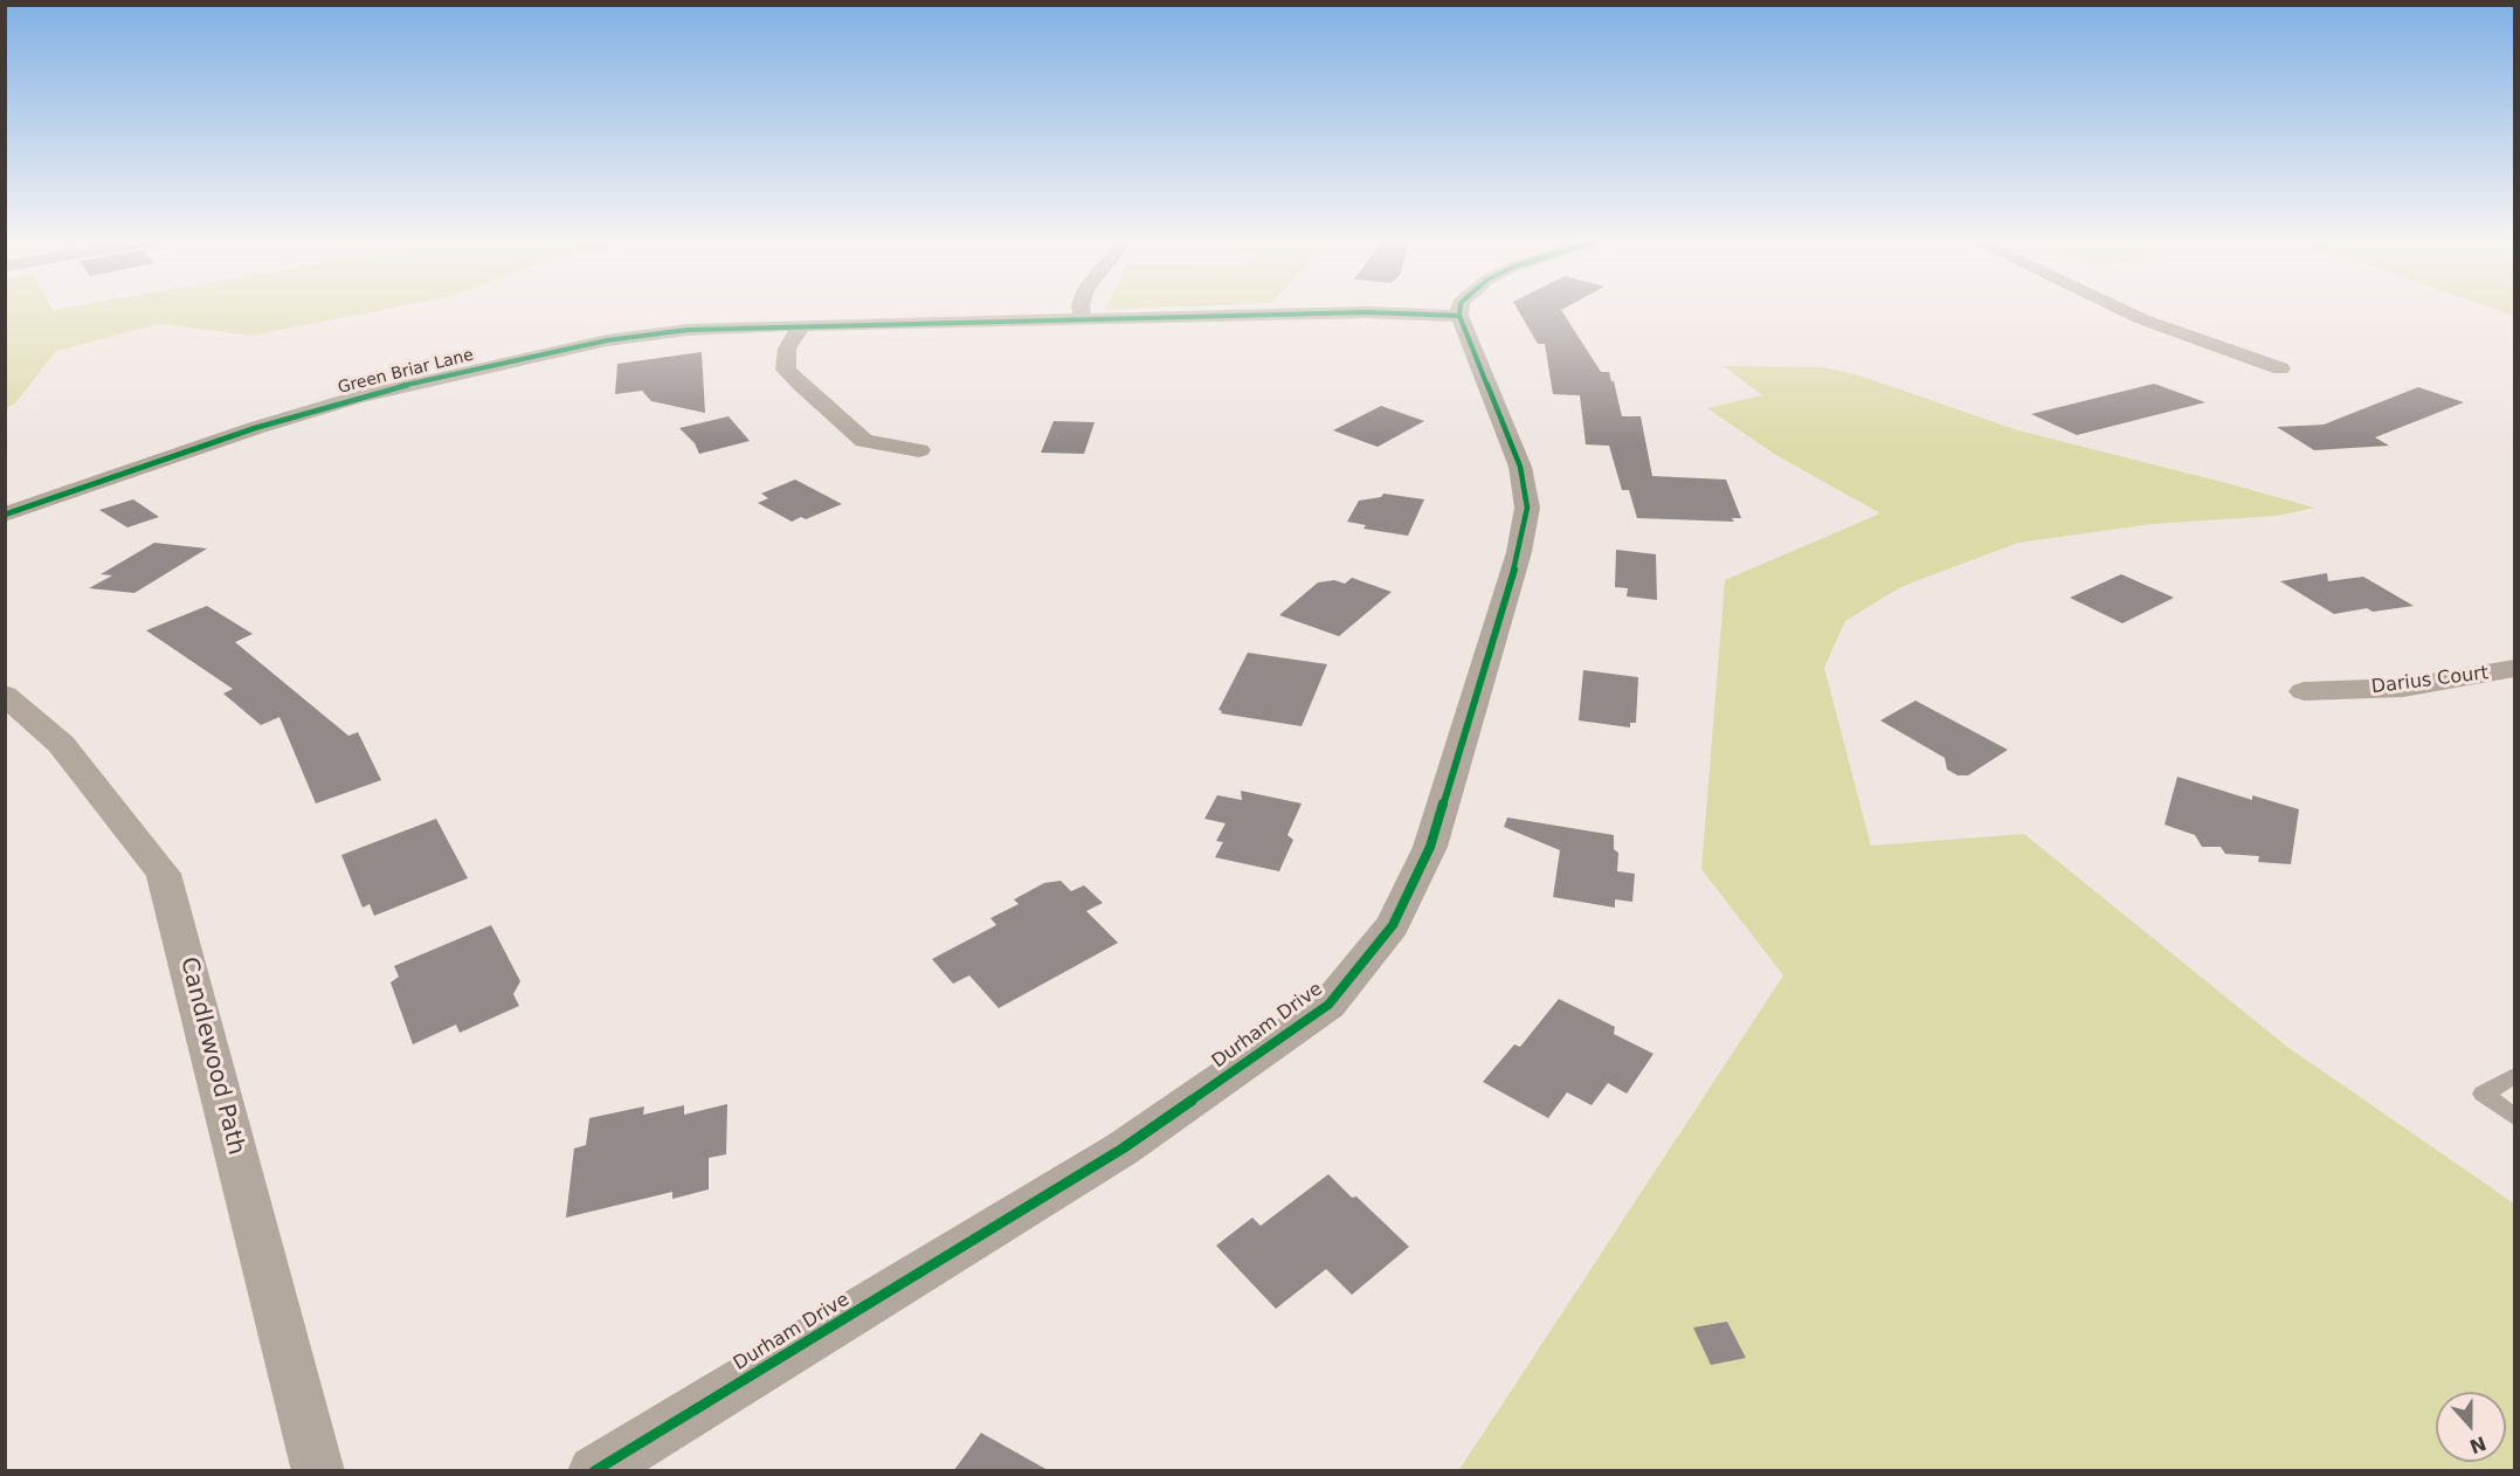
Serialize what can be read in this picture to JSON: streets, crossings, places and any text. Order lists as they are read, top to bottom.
{
  "streets": {
    "street": [
      "Green Briar Lane",
      "Darius Court",
      "Durham Drive",
      "Candlewood Path"
    ]
  },
  "crossings": [
    ["Green Briar Lane", "Durham Drive"]
  ],
  "north": "bottom"
}
